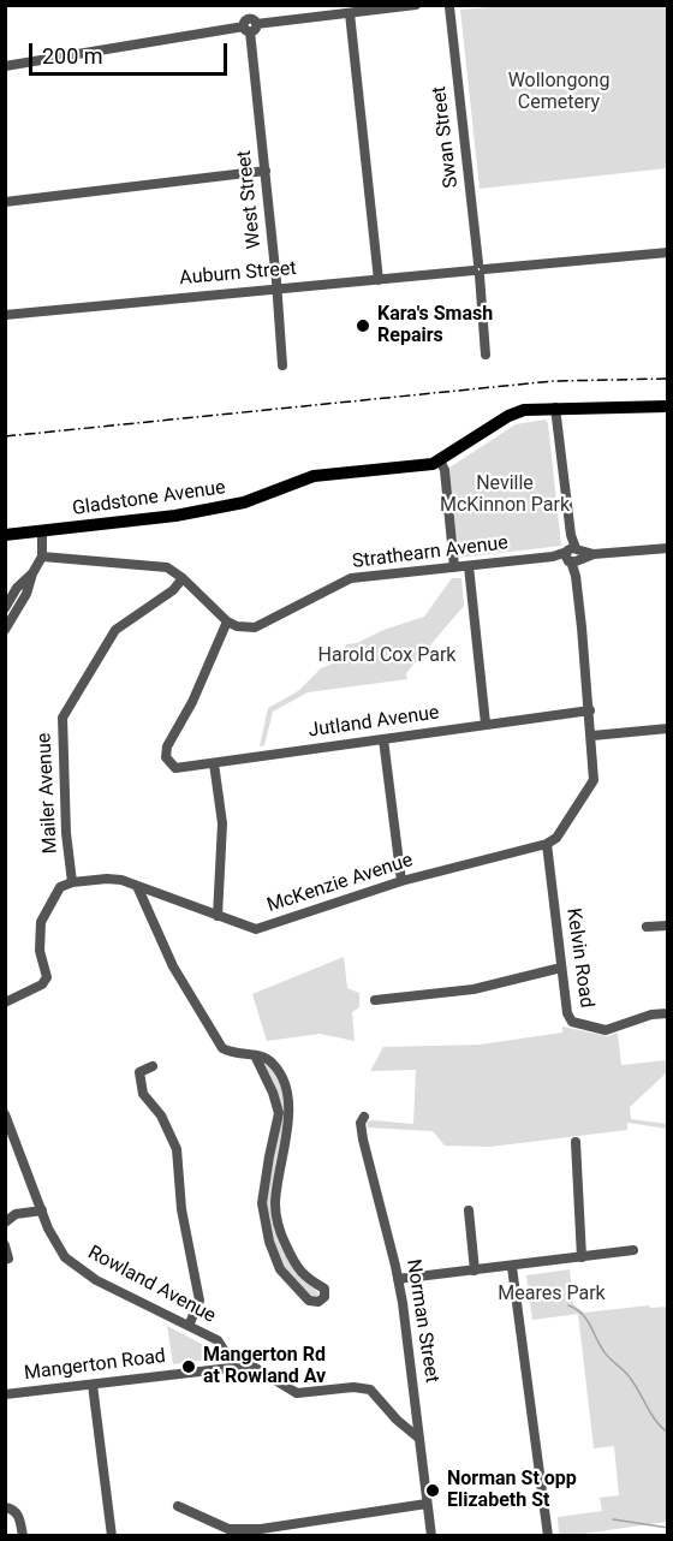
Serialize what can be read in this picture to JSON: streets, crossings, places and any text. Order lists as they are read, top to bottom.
{
  "streets": {
    "main road": ["Gladstone Avenue"],
    "street": [
      "Swan Street",
      "West Street",
      "Auburn Street",
      "Strathearn Avenue",
      "Jutland Avenue",
      "Mailer Avenue",
      "McKenzie Avenue",
      "Kelvin Road",
      "Rowland Avenue",
      "Norman Street",
      "Mangerton Road"
    ]
  },
  "crossings": [
    ["Swan Street", "Auburn Street"],
    ["West Street", "Auburn Street"],
    ["Strathearn Avenue", "Jutland Avenue"],
    ["Mailer Avenue", "McKenzie Avenue"],
    ["McKenzie Avenue", "Kelvin Road"],
    ["Rowland Avenue", "Mangerton Road"],
    ["Norman Street", "Mangerton Road"]
  ],
  "parks": [
    "Wollongong Cemetery",
    "Neville McKinnon Park",
    "Harold Cox Park",
    "Meares Park"
  ],
  "places": ["Kara's Smash Repairs", "Mangerton Rd at Rowland Av", "Norman St opp Elizabeth St"],
  "scale_bar": "200 m"
}
